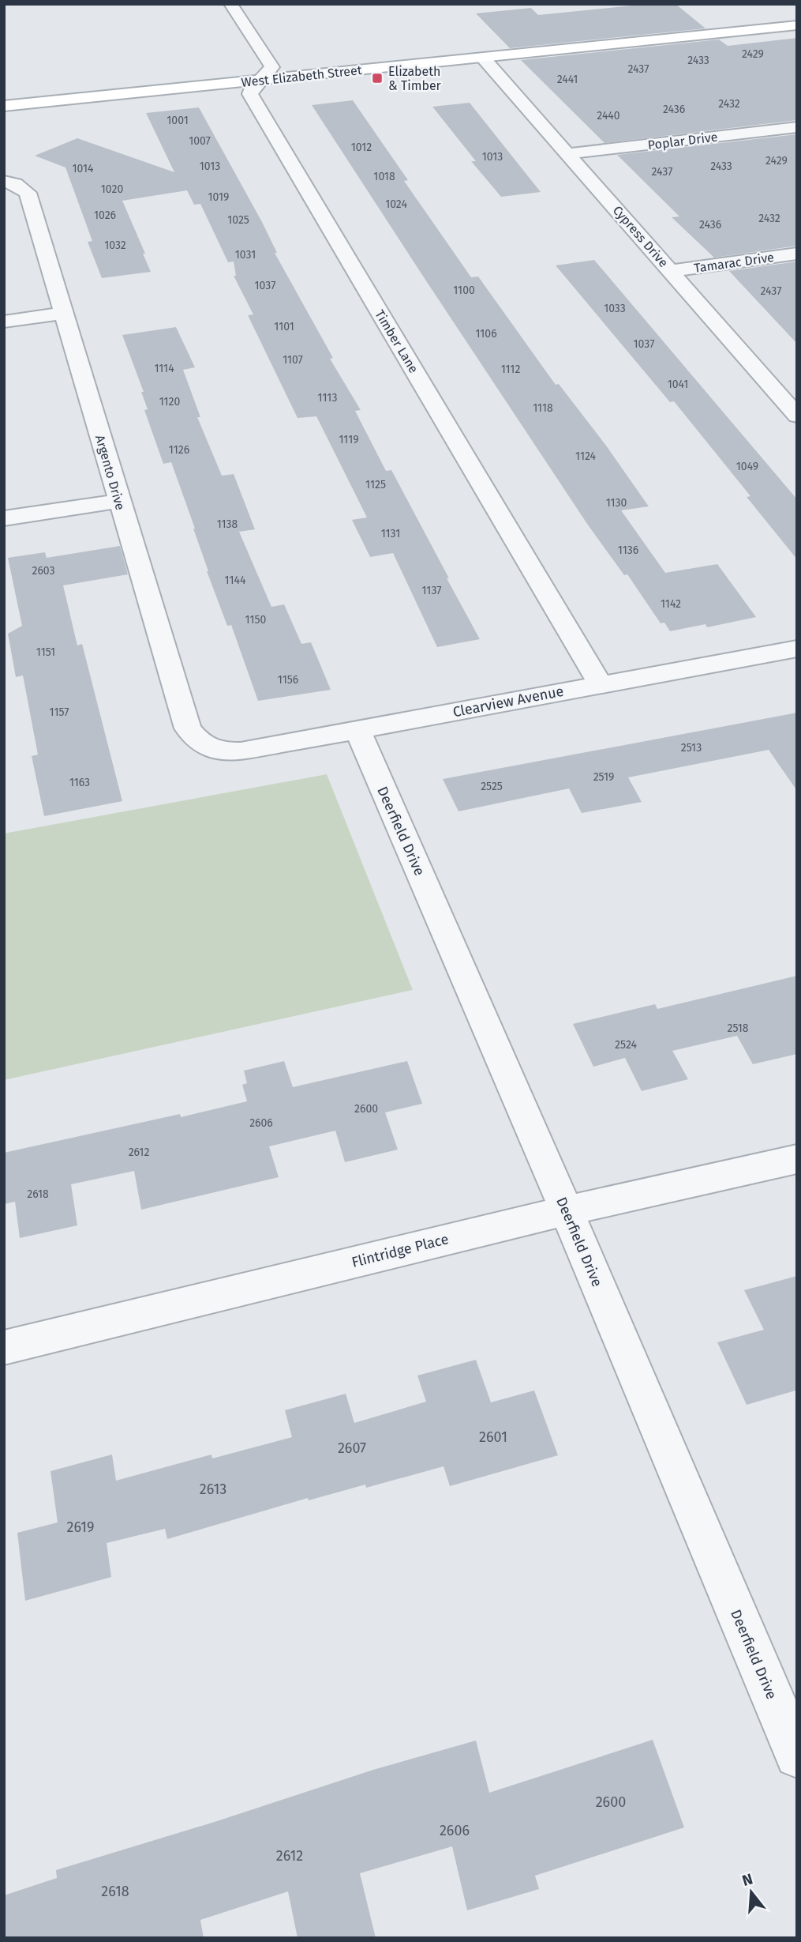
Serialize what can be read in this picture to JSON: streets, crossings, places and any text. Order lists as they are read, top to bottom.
{
  "streets": {
    "main road": ["West Elizabeth Street"],
    "street": [
      "Poplar Drive",
      "Cypress Drive",
      "Tamarac Drive",
      "Timber Lane",
      "Argento Drive",
      "Clearview Avenue",
      "Deerfield Drive",
      "Flintridge Place"
    ]
  },
  "crossings": [
    ["West Elizabeth Street", "Cypress Drive"],
    ["West Elizabeth Street", "Timber Lane"],
    ["Poplar Drive", "Cypress Drive"],
    ["Cypress Drive", "Tamarac Drive"],
    ["Timber Lane", "Clearview Avenue"],
    ["Argento Drive", "Clearview Avenue"],
    ["Clearview Avenue", "Deerfield Drive"],
    ["Deerfield Drive", "Flintridge Place"]
  ],
  "places": {
    "transit": ["Elizabeth & Timber"]
  },
  "house_numbers": [
    "2429",
    "2433",
    "2437",
    "2441",
    "2432",
    "2436",
    "2440",
    "1001",
    "1007",
    "1012",
    "1013",
    "2429",
    "1013",
    "2433",
    "1014",
    "2437",
    "1018",
    "1020",
    "1019",
    "1024",
    "1026",
    "2432",
    "1025",
    "2436",
    "1032",
    "1031",
    "1037",
    "1100",
    "2437",
    "1033",
    "1101",
    "1106",
    "1037",
    "1107",
    "1114",
    "1112",
    "1041",
    "1113",
    "1120",
    "1118",
    "1119",
    "1126",
    "1124",
    "1049",
    "1125",
    "1130",
    "1138",
    "1131",
    "1136",
    "2603",
    "1144",
    "1137",
    "1142",
    "1150",
    "1151",
    "1156",
    "1157",
    "2513",
    "2519",
    "1163",
    "2525",
    "2518",
    "2524",
    "2600",
    "2606",
    "2612",
    "2618",
    "2601",
    "2607",
    "2613",
    "2619",
    "2600",
    "2606",
    "2612",
    "2618"
  ],
  "north": "top"
}
